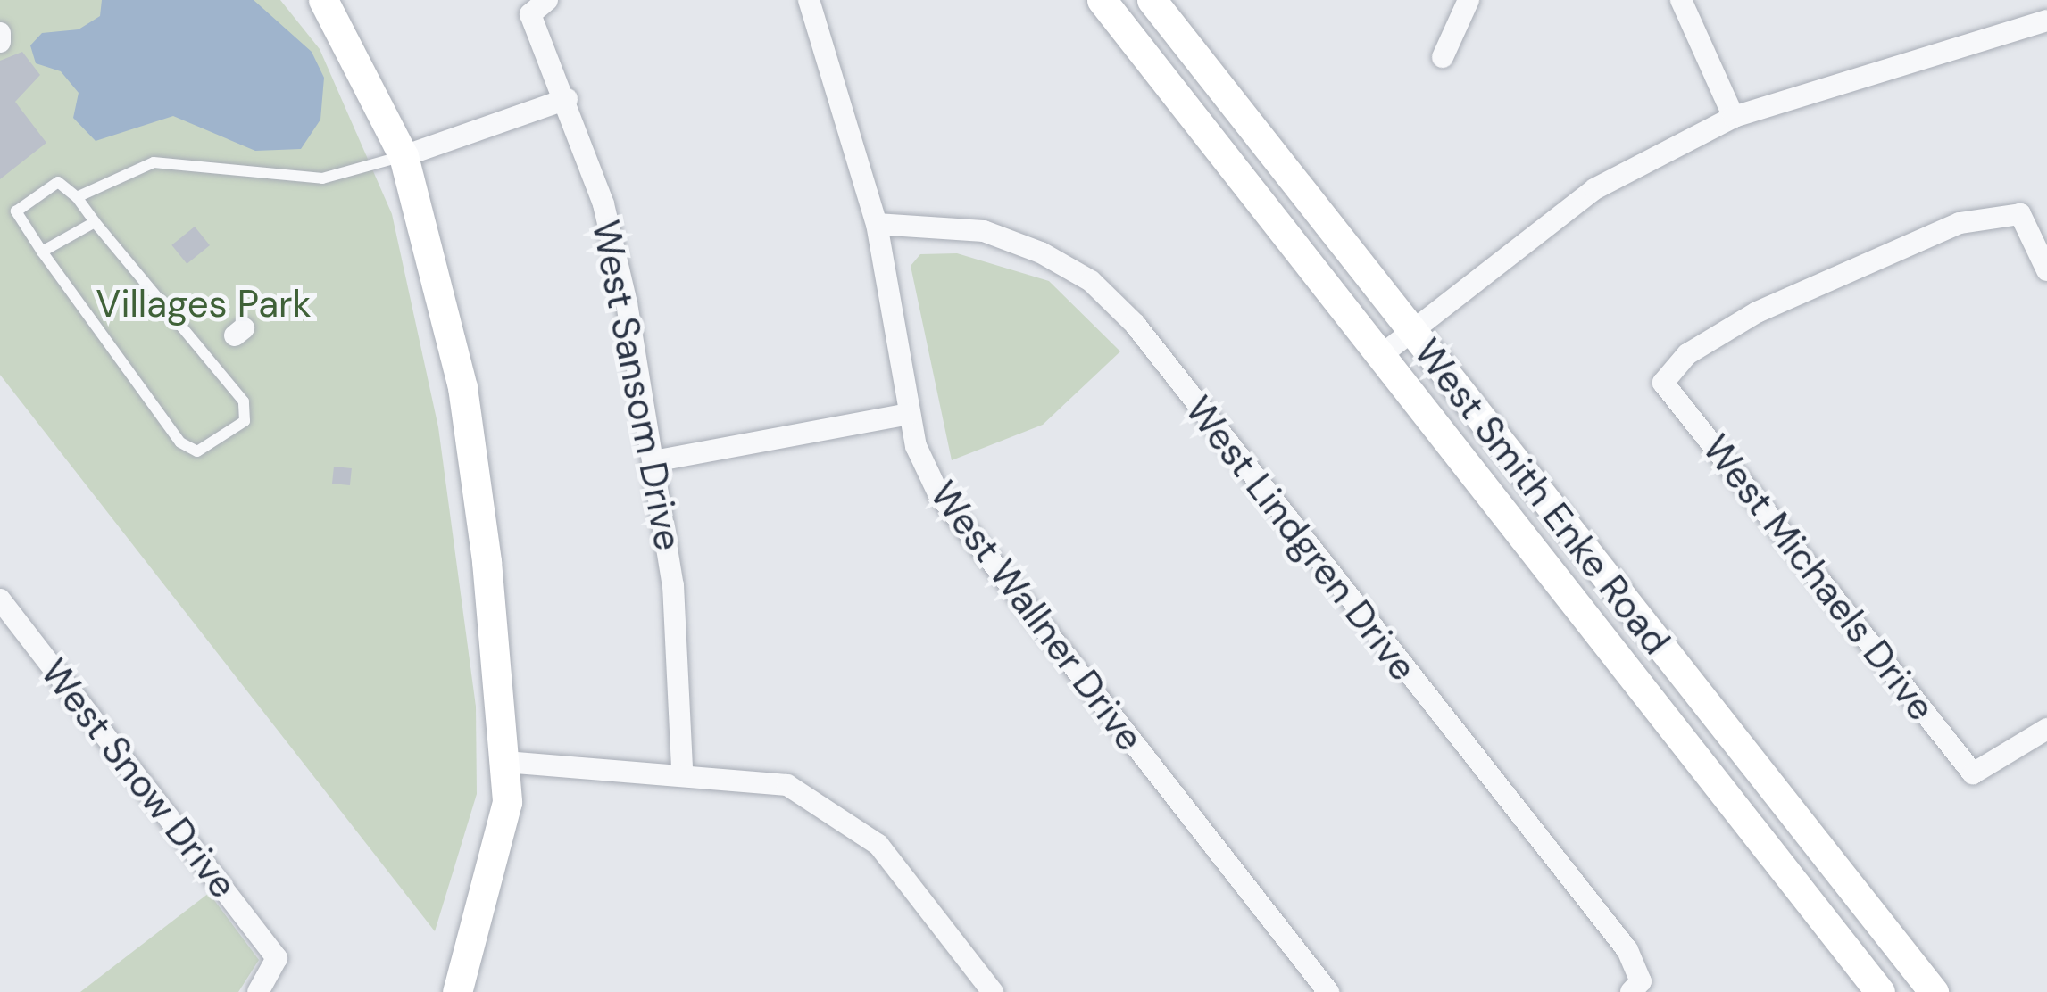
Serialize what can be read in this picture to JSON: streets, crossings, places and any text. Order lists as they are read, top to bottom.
{
  "streets": {
    "street": [
      "West Sansom Drive",
      "West Smith Enke Road",
      "West Lindgren Drive",
      "West Michaels Drive",
      "West Wallner Drive",
      "West Snow Drive"
    ]
  },
  "crossings": [
    ["West Lindgren Drive", "West Wallner Drive"]
  ],
  "parks": ["Villages Park"]
}
